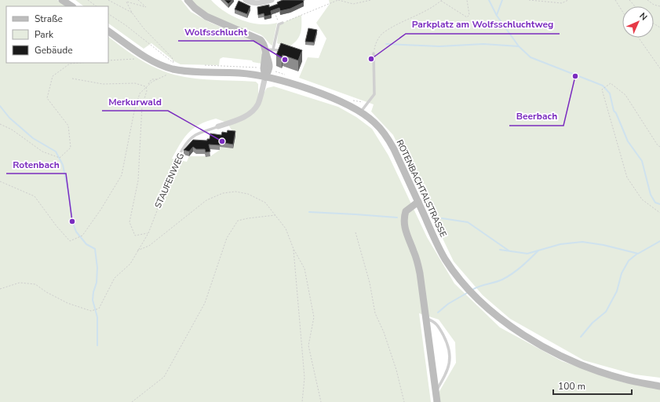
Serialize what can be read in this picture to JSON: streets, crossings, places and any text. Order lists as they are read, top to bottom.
{
  "streets": {
    "main road": ["ROTENBACHTALSTRASSE"],
    "street": ["STAUFENWEG"]
  },
  "crossings": [
    ["STAUFENWEG", "ROTENBACHTALSTRASSE"]
  ],
  "places": [
    "Parkplatz am Wolfsschluchtweg",
    "Wolfsschlucht",
    "Beerbach",
    "Merkurwald",
    "Rotenbach"
  ],
  "legend": ["Straße", "Park", "Gebäude"],
  "scale_bar": "100 m",
  "north": "top right"
}
